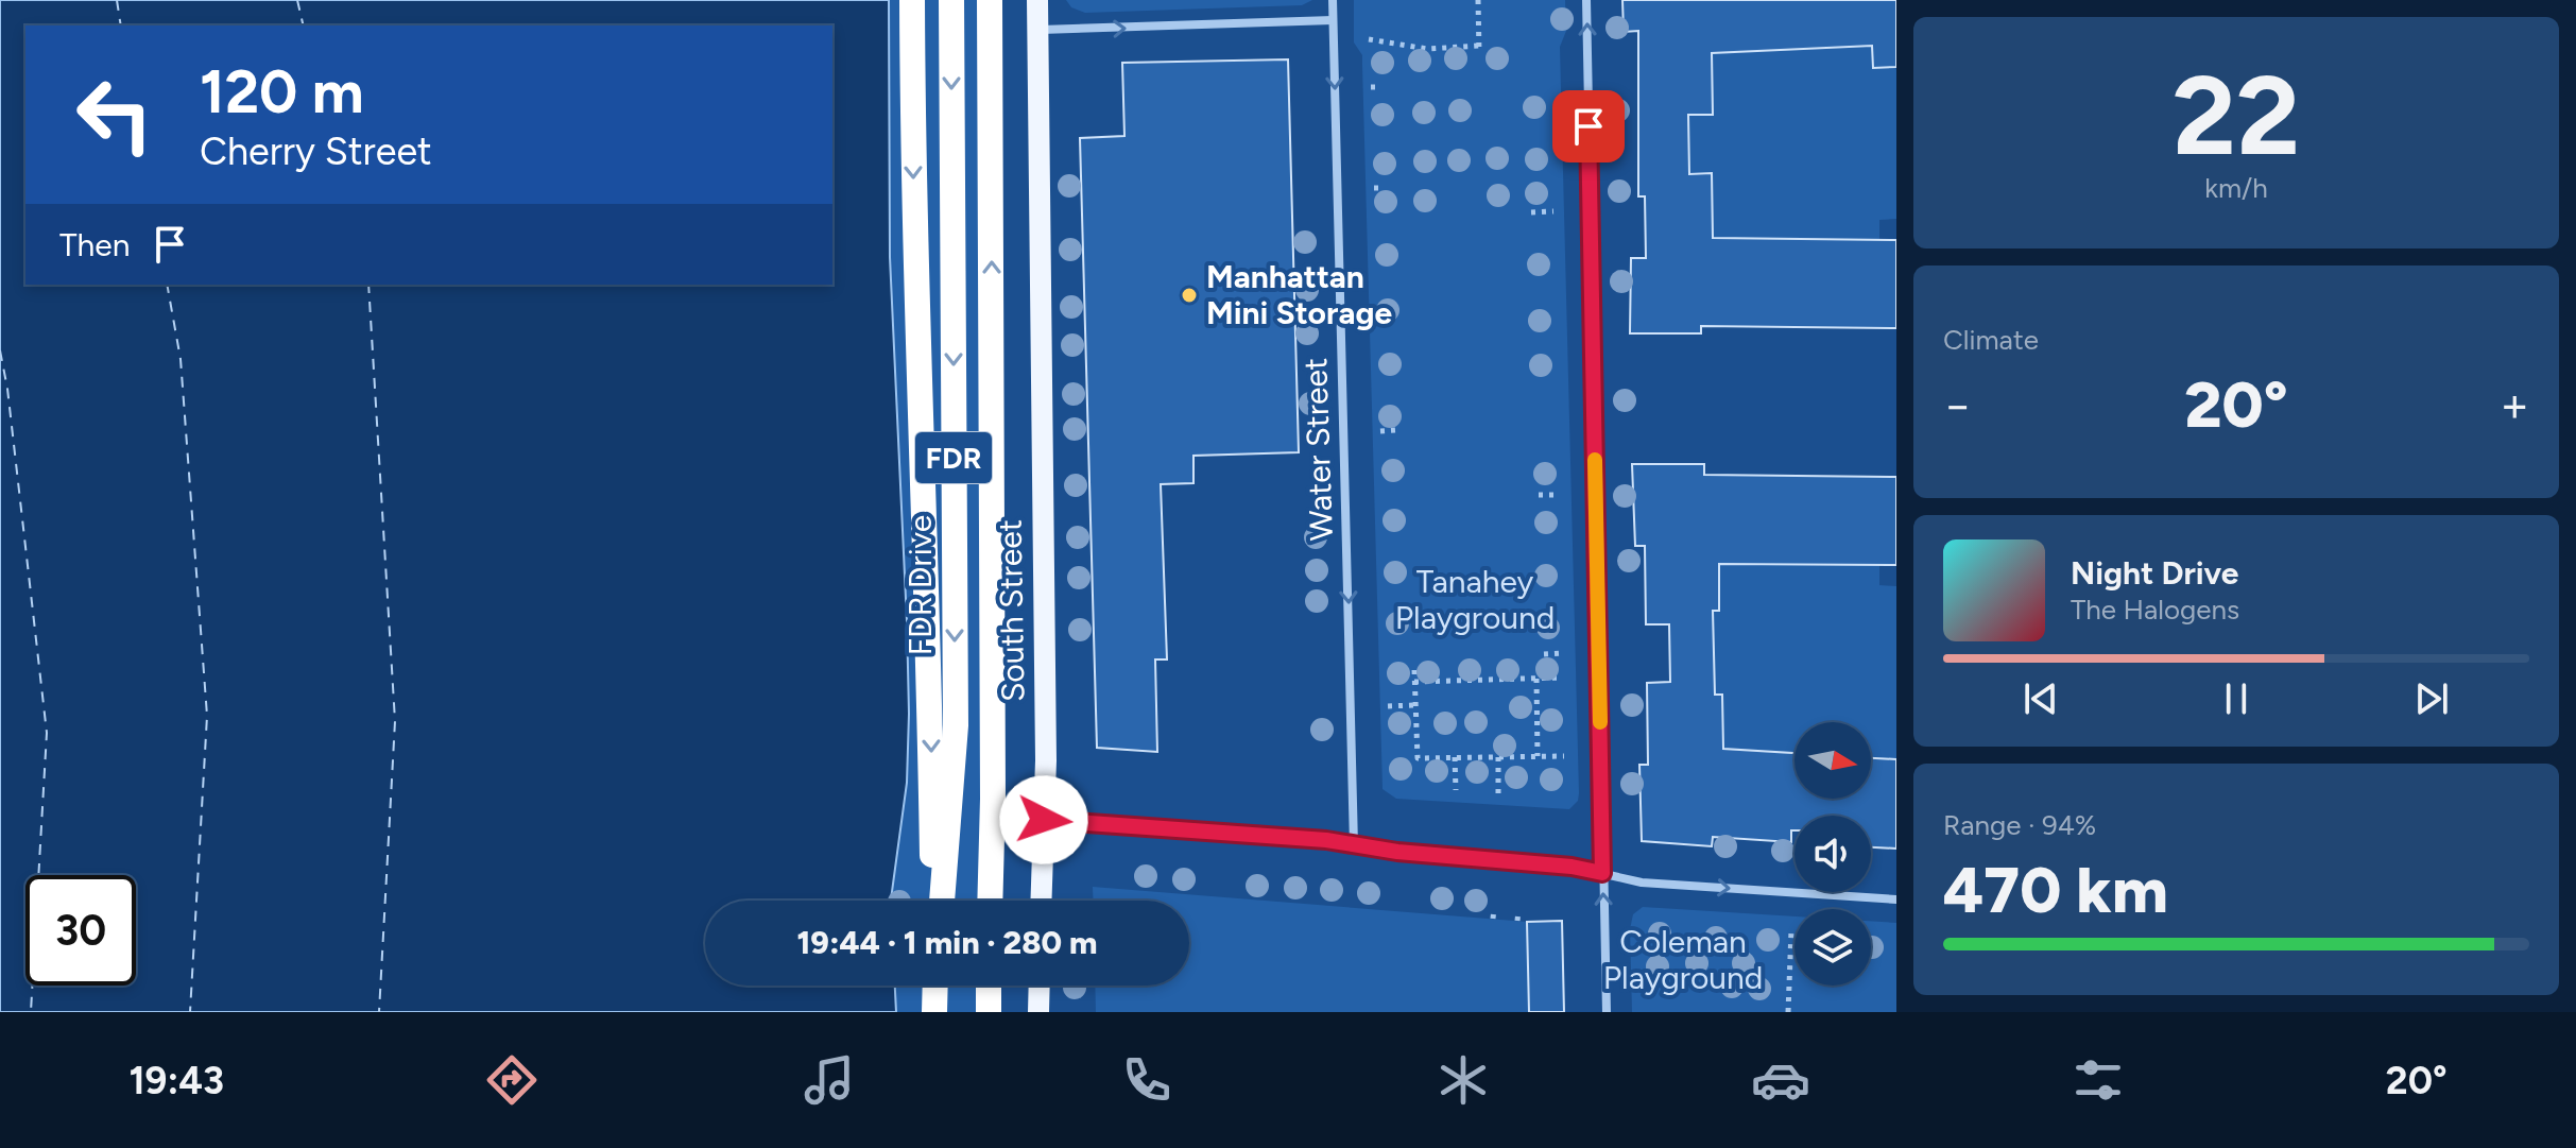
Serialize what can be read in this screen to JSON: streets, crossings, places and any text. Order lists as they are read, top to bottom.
{
  "streets": {
    "highway": ["FDR", "FDR Drive"],
    "main road": ["South Street"],
    "street": ["Water Street"]
  },
  "one_way": ["Water Street"],
  "parks": ["Tanahey Playground", "Coleman Playground"],
  "places": ["Manhattan Mini Storage"],
  "north": "right",
  "page": {
    "tile": [
      ["22", "km/h"],
      "Climate",
      ["Range · 94%", "470 km"]
    ],
    "turn": ["120 m", "Cherry Street"],
    "then": "Then",
    "heat": ["−", "20°", "+"],
    "song": ["Night Drive", "The Halogens"],
    "limit": "30",
    "trip": "19:44 · 1 min · 280 m",
    "tabs": ["19:43", "20°"]
  }
}
